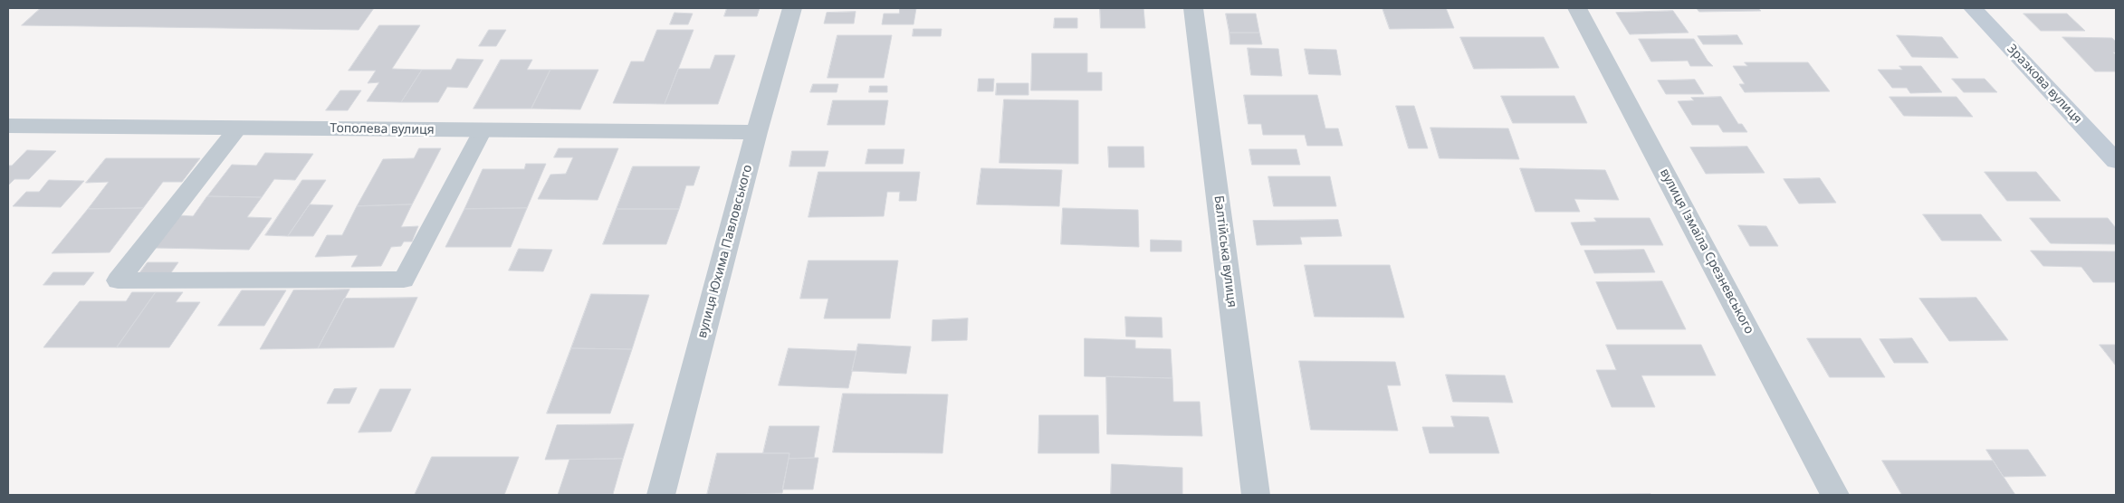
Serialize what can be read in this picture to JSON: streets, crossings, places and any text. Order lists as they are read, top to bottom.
{
  "streets": {
    "street": [
      "Зразкова вулиця",
      "Тополева вулиця",
      "вулиця Юхима Павловського",
      "Балтійська вулиця",
      "вулиця Ізмаїла Срезневського"
    ]
  },
  "crossings": [
    ["Тополева вулиця", "вулиця Юхима Павловського"]
  ]
}
